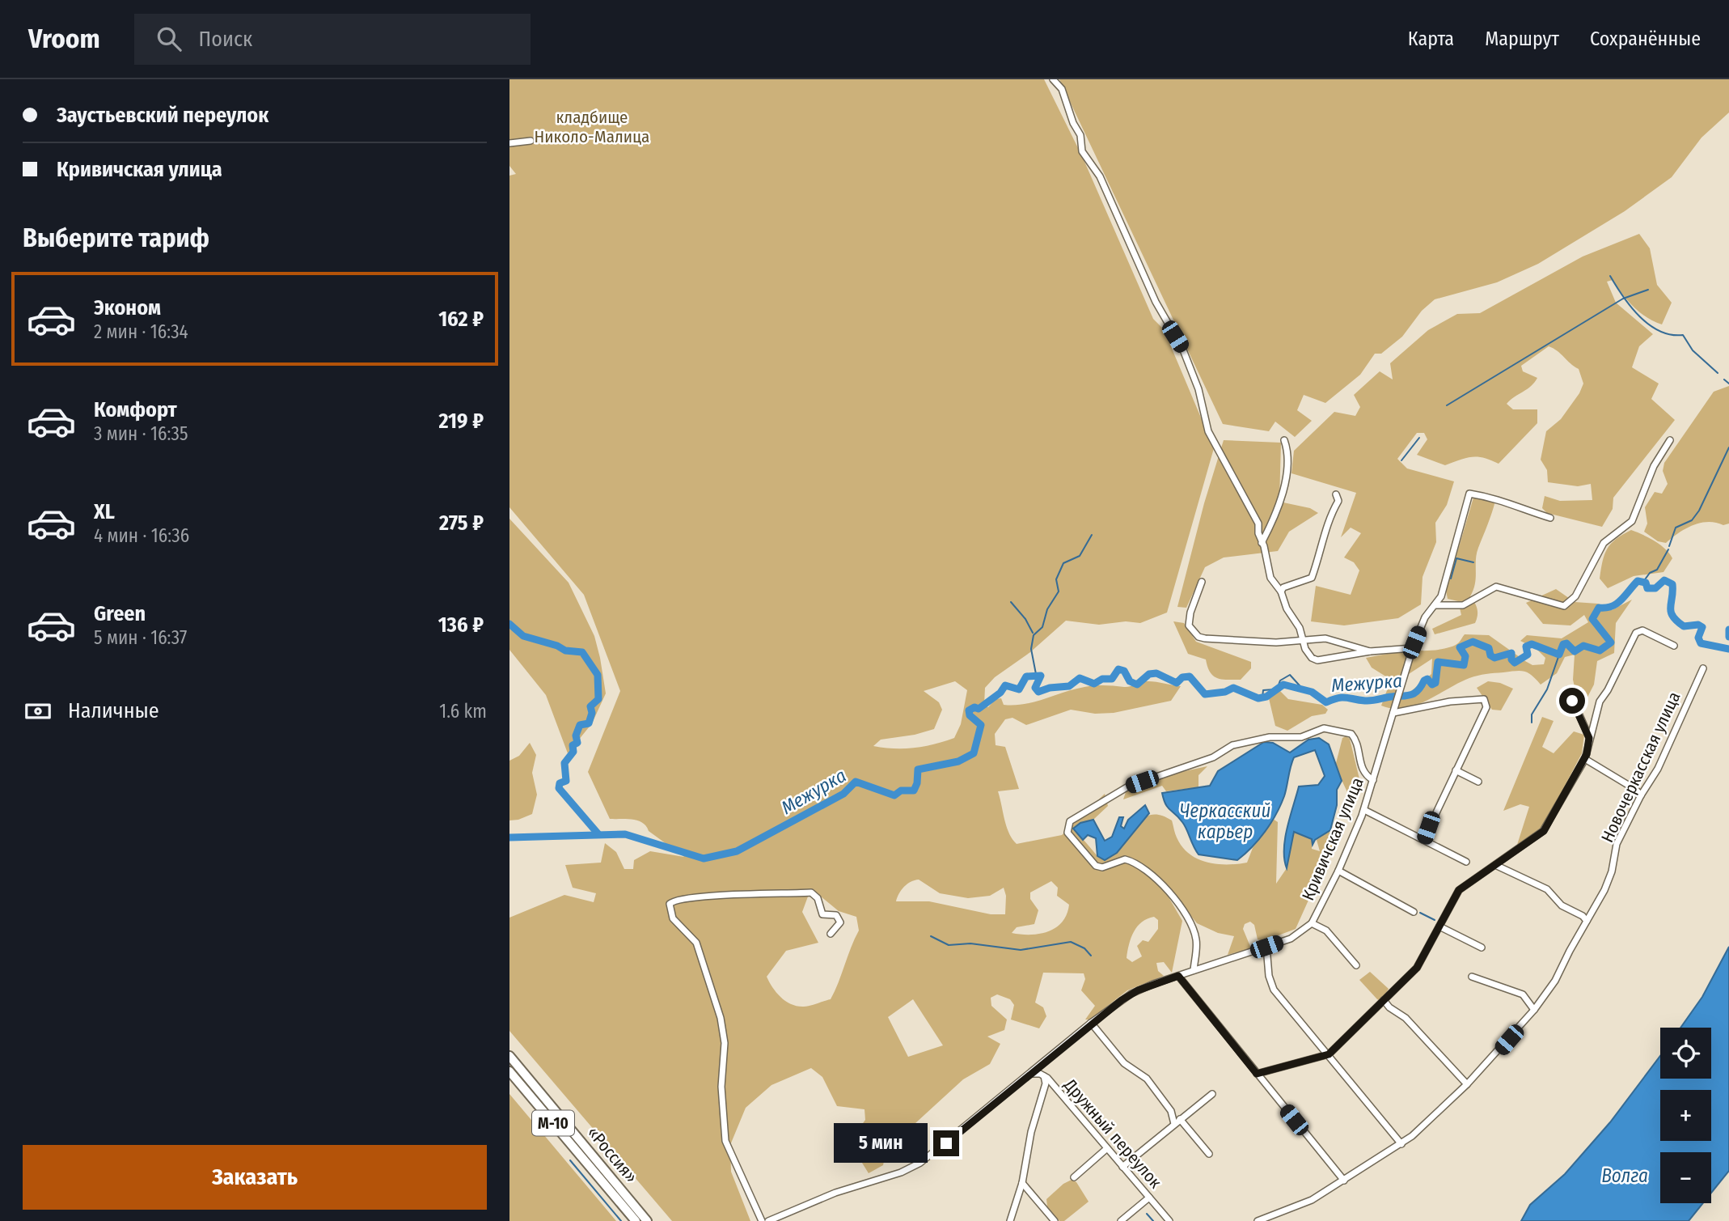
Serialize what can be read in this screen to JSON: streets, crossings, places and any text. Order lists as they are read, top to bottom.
{
  "streets": {
    "highway": ["М-10", "«Россия»"],
    "street": ["Новочеркасская улица", "Кривичская улица", "Дружный переулок"]
  },
  "crossings": [
    ["Кривичская улица", "Дружный переулок"]
  ],
  "water": ["Межурка", "Черкасский карьер", "Волга"],
  "parks": ["кладбище Николо-Малица"],
  "page": {
    "header": "Vroom",
    "search": "Поиск",
    "nav": ["Карта", "Маршрут", "Сохранённые"],
    "banner": ["Заустьевский переулок", "Кривичская улица"],
    "heading": "Выберите тариф",
    "list": [
      {
        "name": "Эконом",
        "note": "2 мин · 16:34",
        "value": "162 ₽"
      },
      {
        "name": "Комфорт",
        "note": "3 мин · 16:35",
        "value": "219 ₽"
      },
      {
        "name": "XL",
        "note": "4 мин · 16:36",
        "value": "275 ₽"
      },
      {
        "name": "Green",
        "note": "5 мин · 16:37",
        "value": "136 ₽"
      }
    ],
    "pay": ["Наличные", "1.6 km"],
    "map_buttons": ["+", "−"],
    "bubble": "5 мин",
    "buttons": "Заказать"
  }
}
